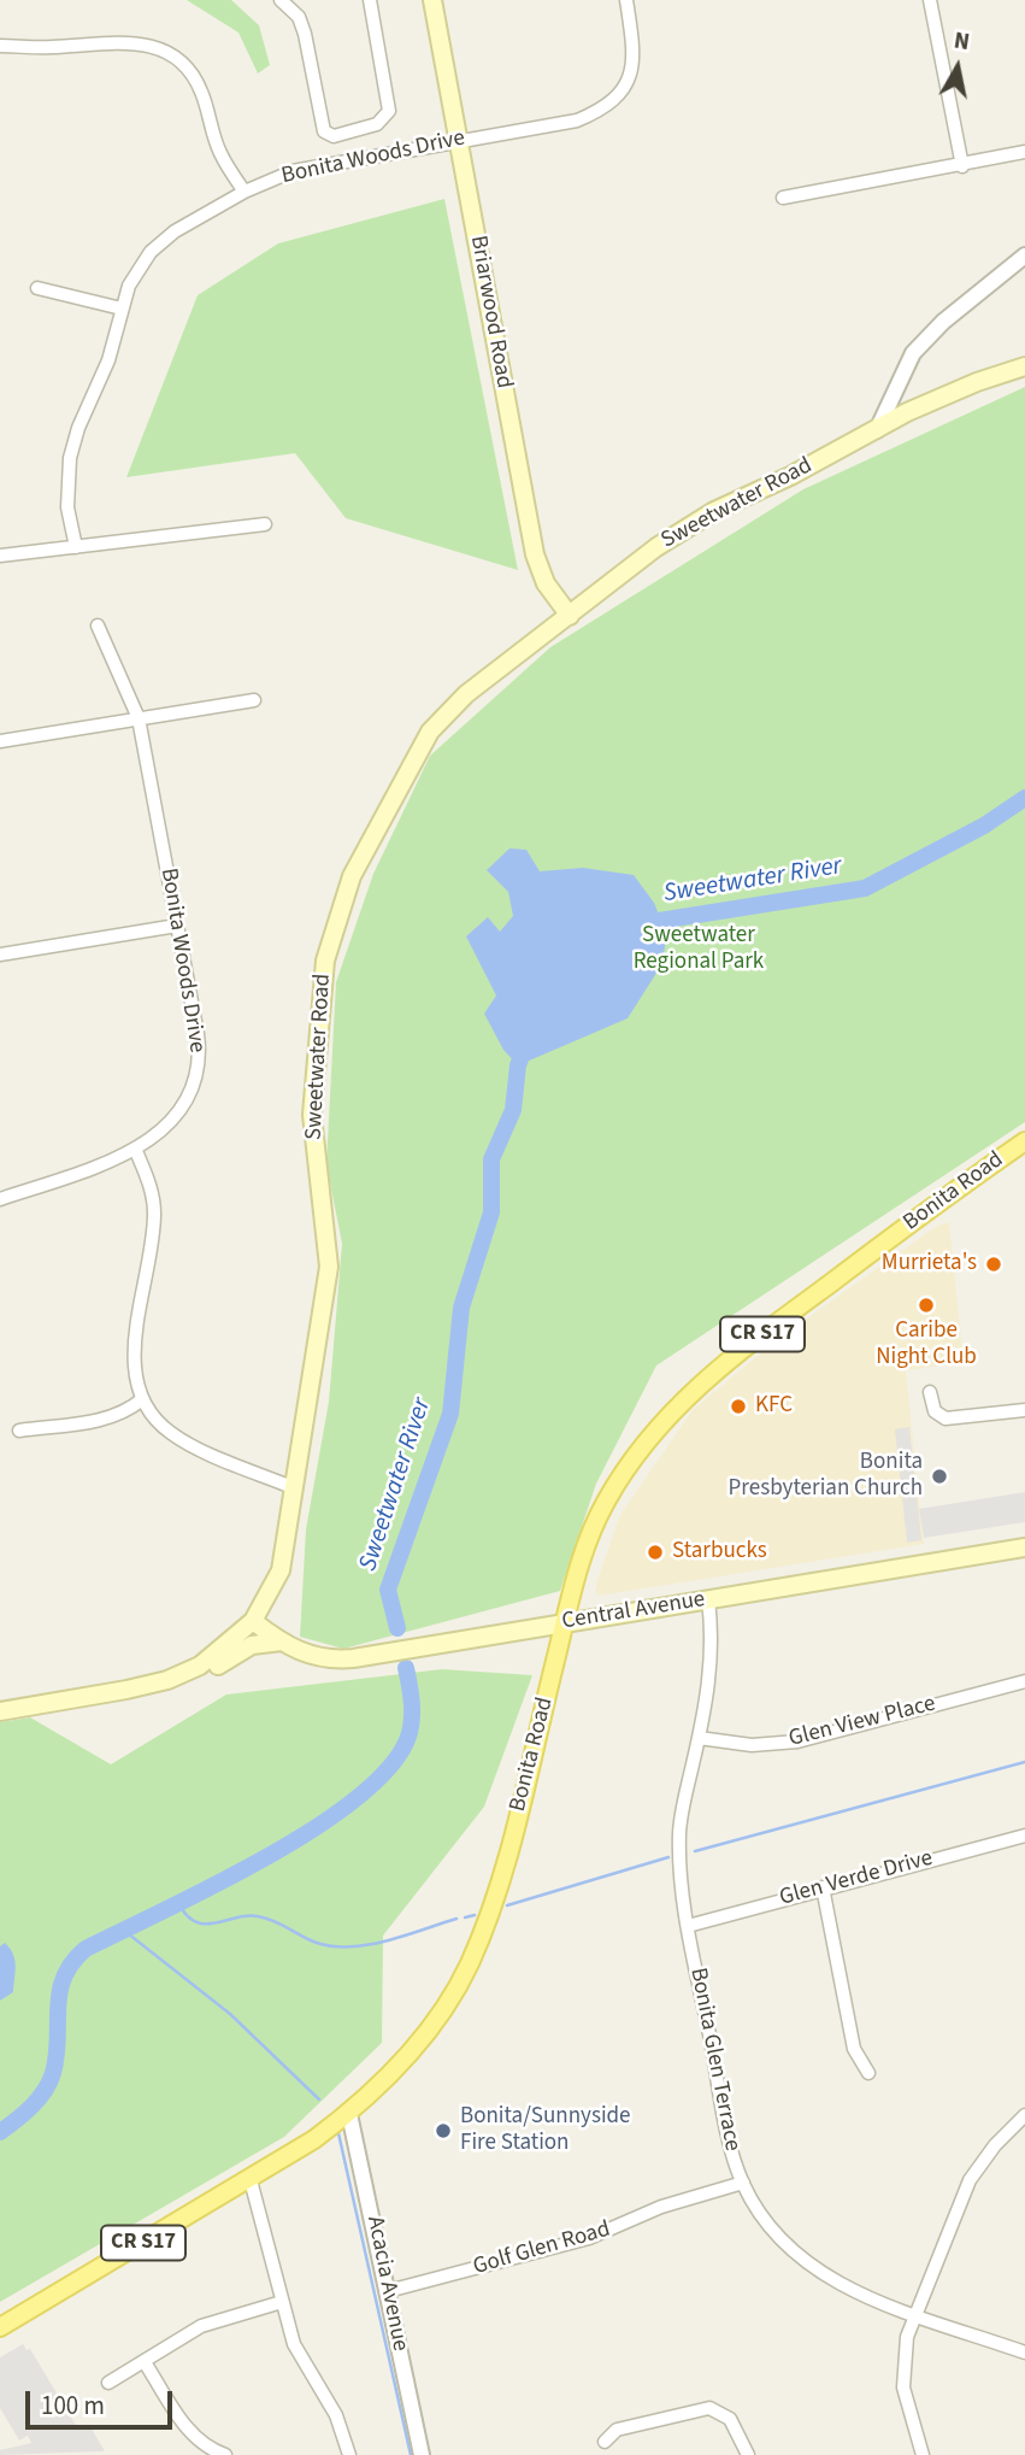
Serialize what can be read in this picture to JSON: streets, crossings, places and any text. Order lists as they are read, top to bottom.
{
  "streets": {
    "main road": [
      "Briarwood Road",
      "Sweetwater Road",
      "Bonita Road",
      "CR S17",
      "Central Avenue"
    ],
    "street": [
      "Bonita Woods Drive",
      "Glen View Place",
      "Glen Verde Drive",
      "Bonita Glen Terrace",
      "Golf Glen Road",
      "Acacia Avenue"
    ]
  },
  "crossings": [
    ["Bonita Woods Drive", "Briarwood Road"],
    ["Briarwood Road", "Sweetwater Road"],
    ["Sweetwater Road", "Central Avenue"],
    ["Bonita Road", "Central Avenue"],
    ["Bonita Road", "Acacia Avenue"],
    ["Central Avenue", "Bonita Glen Terrace"],
    ["Glen View Place", "Bonita Glen Terrace"],
    ["Glen Verde Drive", "Bonita Glen Terrace"],
    ["Bonita Glen Terrace", "Golf Glen Road"],
    ["Golf Glen Road", "Acacia Avenue"]
  ],
  "water": ["Sweetwater River"],
  "parks": ["Sweetwater Regional Park"],
  "places": [
    "Murrieta's",
    "Caribe Night Club",
    "KFC",
    "Bonita Presbyterian Church",
    "Starbucks",
    "Bonita/Sunnyside Fire Station"
  ],
  "scale_bar": "100 m",
  "north": "top"
}
